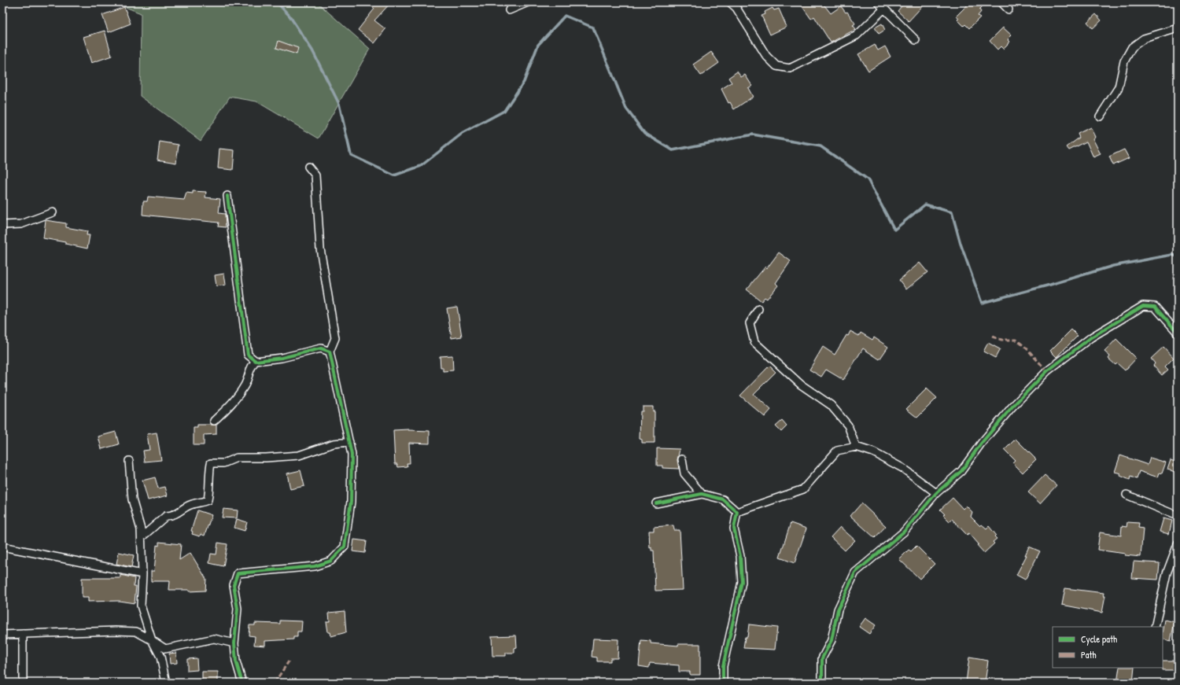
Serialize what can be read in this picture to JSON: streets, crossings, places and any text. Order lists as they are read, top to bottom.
{
  "legend": ["Cycle path", "Path"]
}
